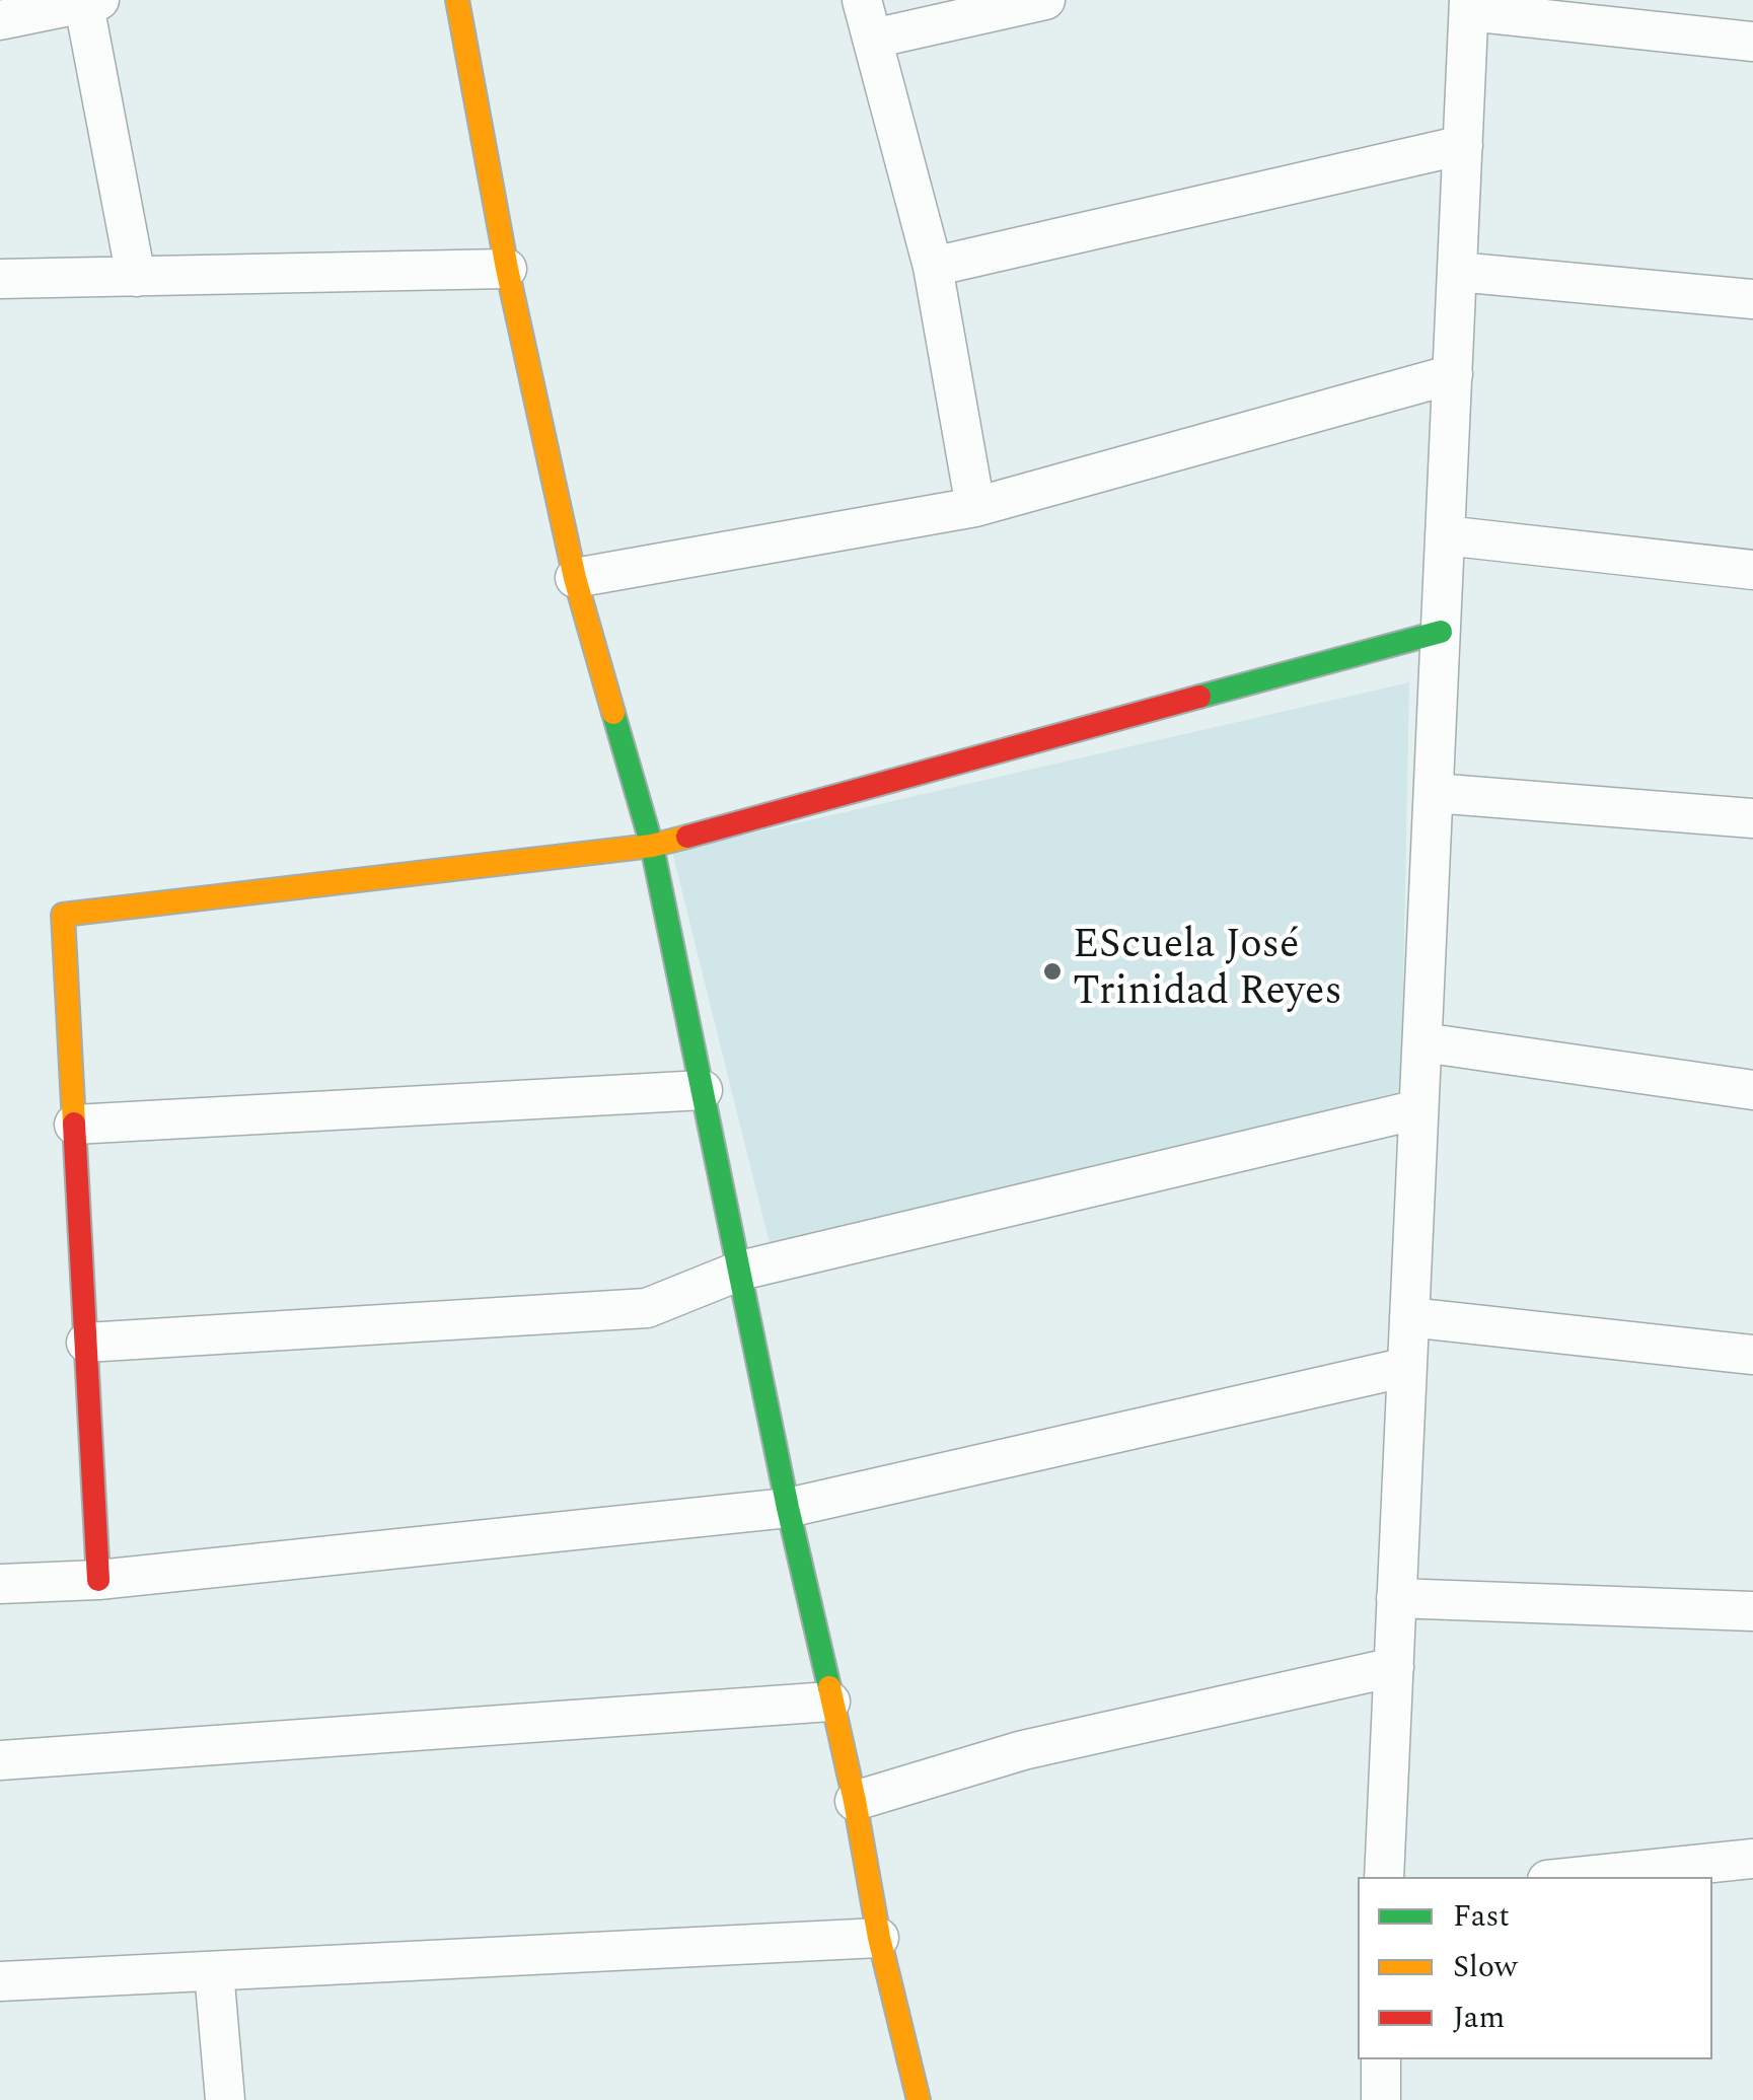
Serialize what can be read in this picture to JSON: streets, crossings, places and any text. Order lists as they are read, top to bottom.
{
  "places": ["EScuela José Trinidad Reyes"],
  "legend": ["Fast", "Slow", "Jam"]
}
